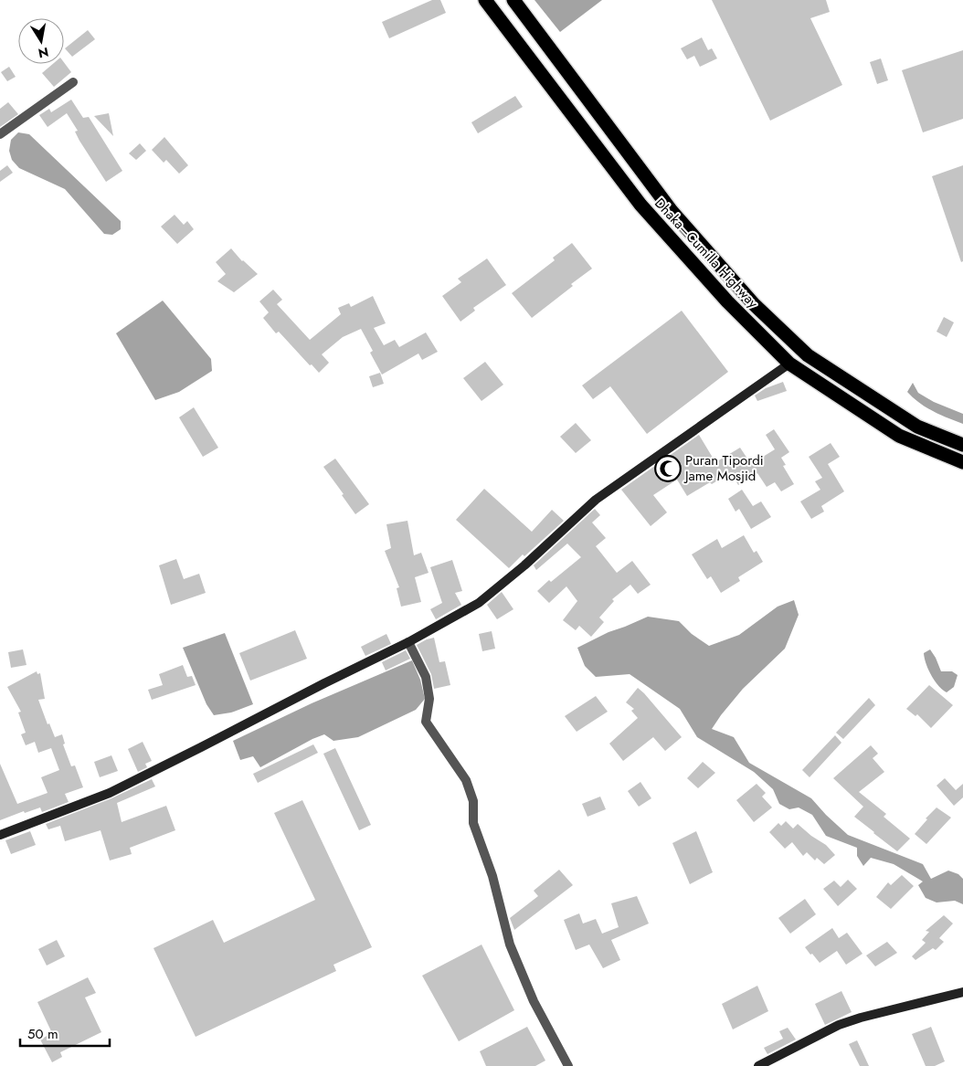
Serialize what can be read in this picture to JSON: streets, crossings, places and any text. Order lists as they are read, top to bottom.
{
  "streets": {
    "highway": ["Dhaka–Cumilla Highway"]
  },
  "places": {
    "mosque": ["Puran Tipordi Jame Mosjid"]
  },
  "scale_bar": "50 m",
  "north": "bottom"
}
